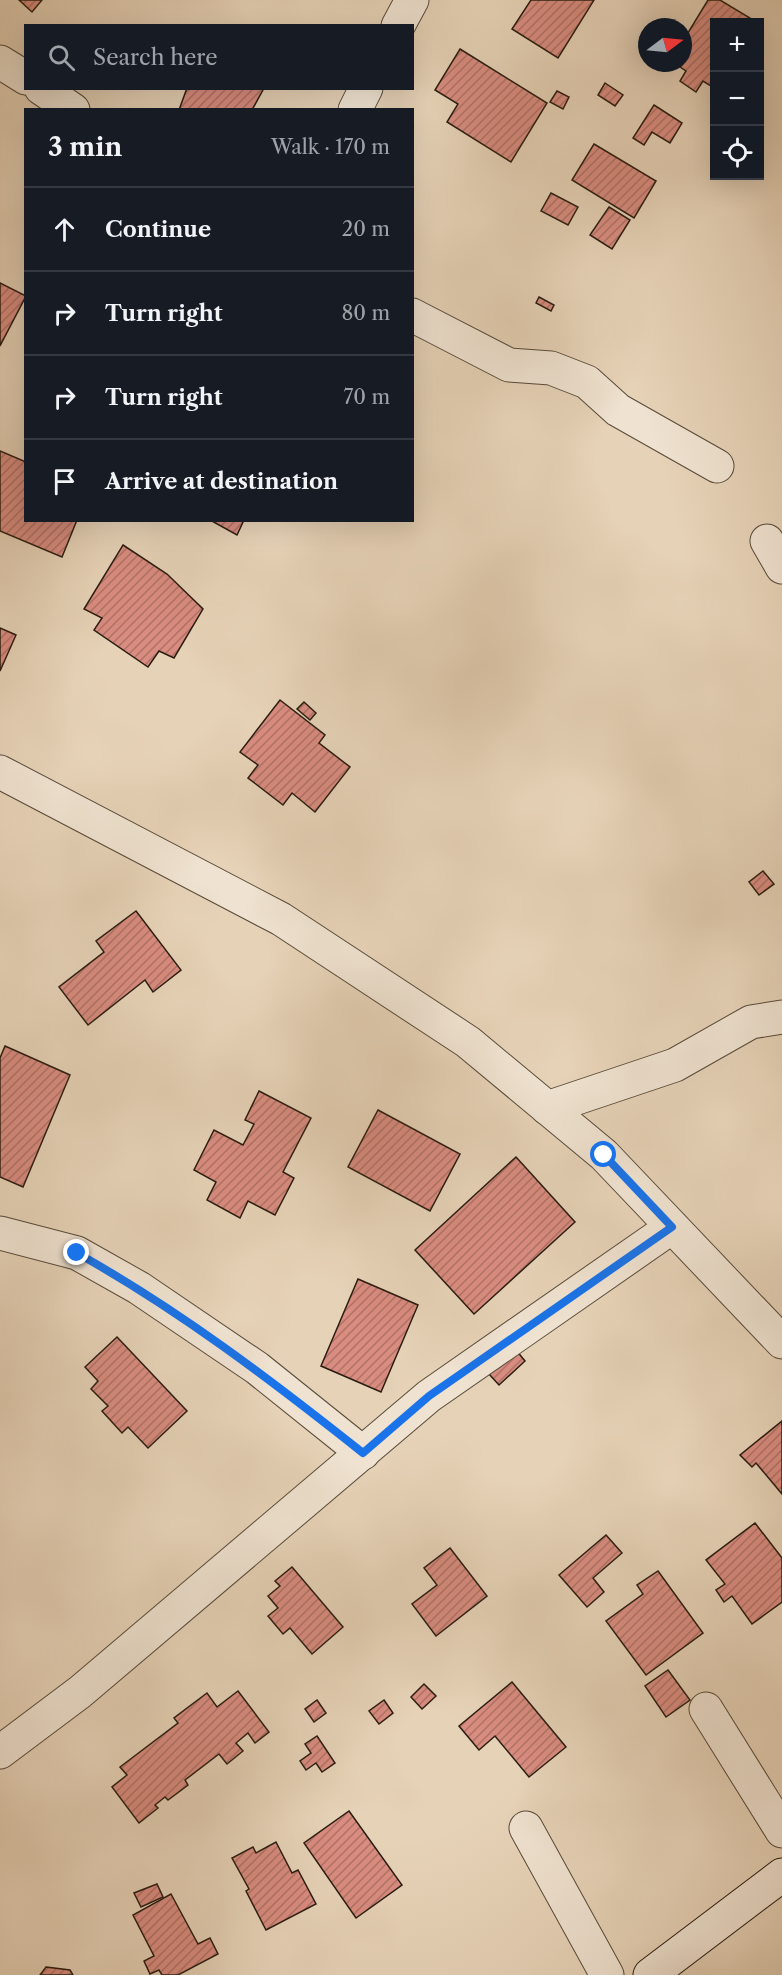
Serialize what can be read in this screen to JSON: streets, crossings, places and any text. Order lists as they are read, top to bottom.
{
  "north": "right",
  "page": {
    "map_buttons": ["+", "−"],
    "search": "Search here",
    "heading": ["3 min", "Walk · 170 m"],
    "list": [
      ["Continue", "20 m"],
      ["Turn right", "80 m"],
      ["Turn right", "70 m"],
      "Arrive at destination"
    ]
  }
}
